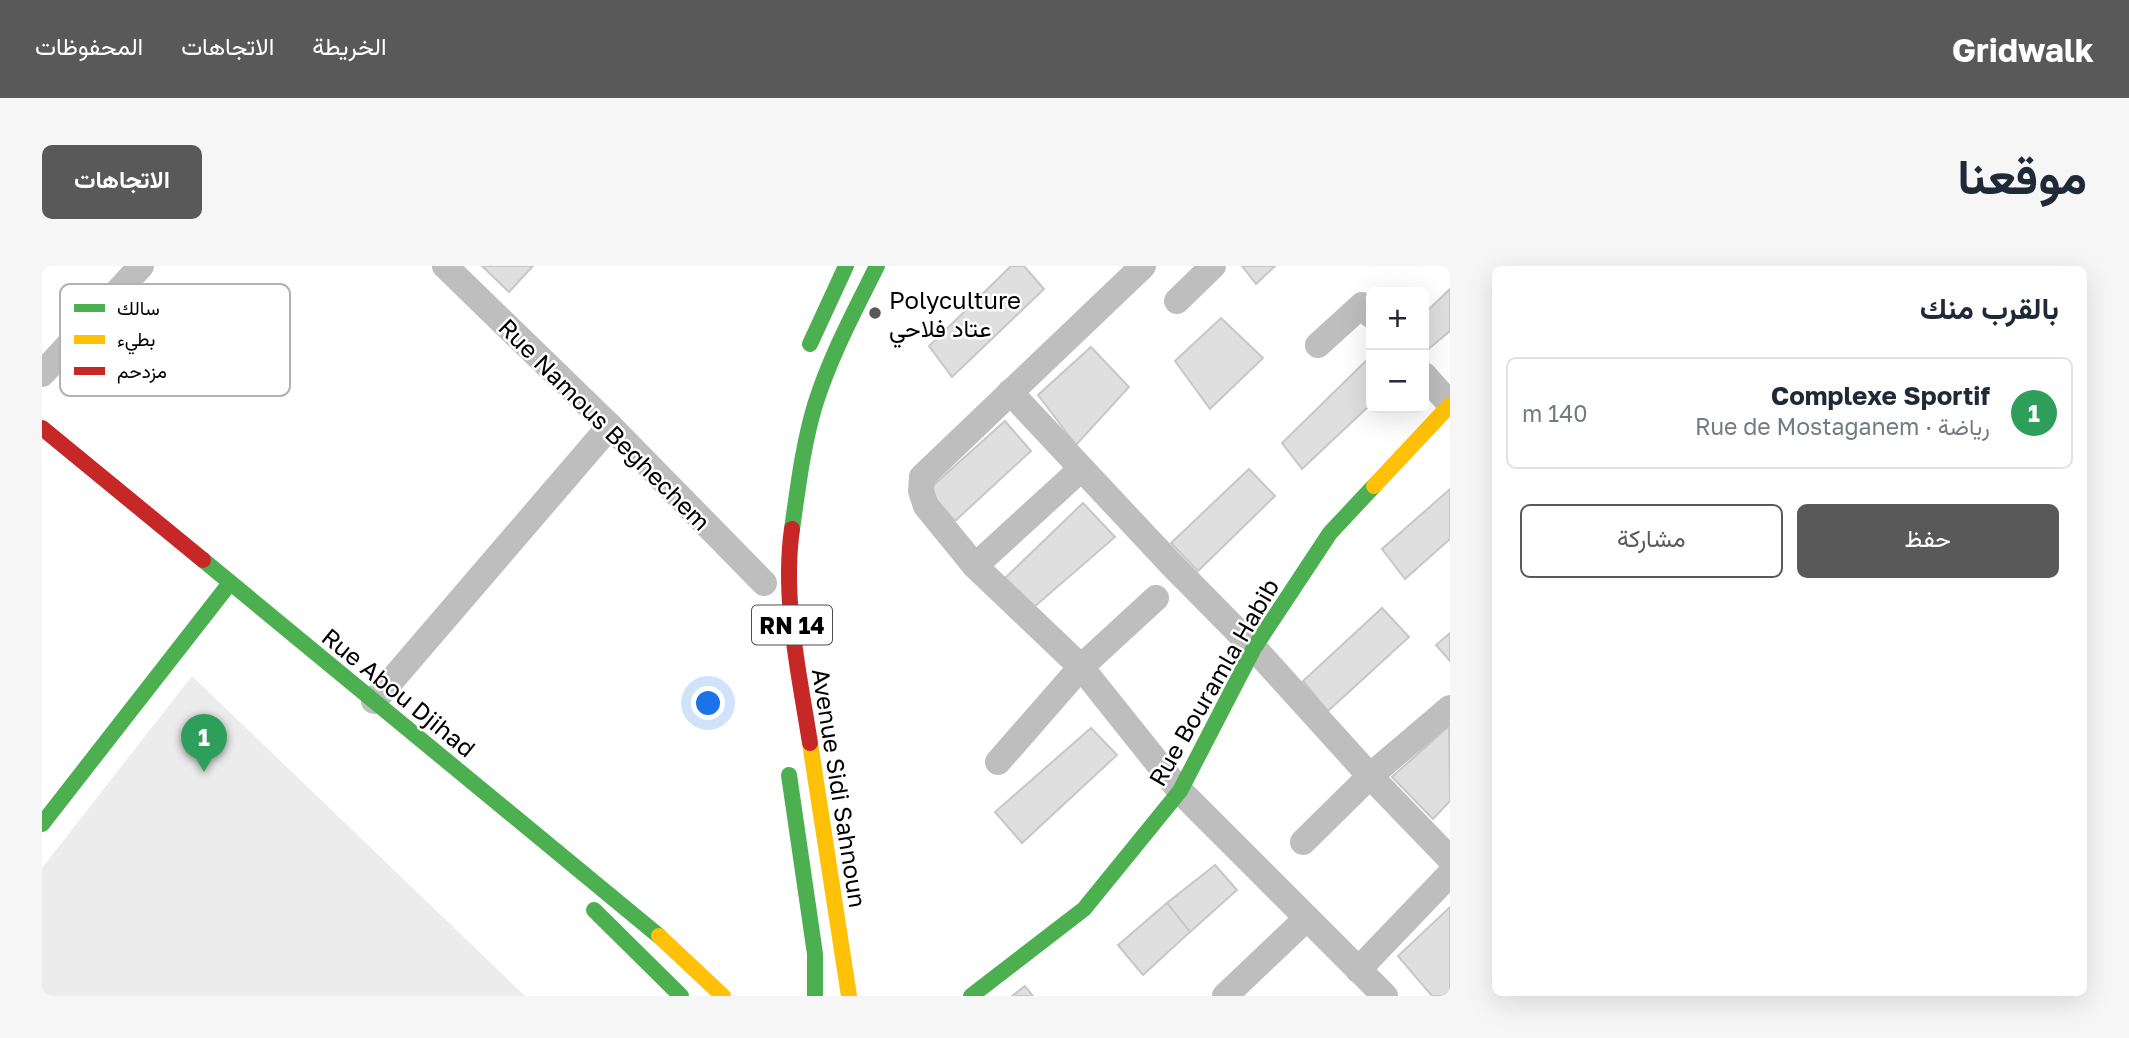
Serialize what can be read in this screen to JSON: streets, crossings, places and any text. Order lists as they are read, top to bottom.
{
  "streets": {
    "main road": [
      "RN 14",
      "Rue Bouramla Habib",
      "Rue Abou Djihad",
      "Avenue Sidi Sahnoun"
    ],
    "street": ["Rue Namous Beghechem"]
  },
  "crossings": [
    ["Rue Namous Beghechem", "RN 14"]
  ],
  "places": ["Polyculture عتاد فلاحي"],
  "legend": ["سالك", "بطيء", "مزدحم"],
  "page": {
    "header": "Gridwalk",
    "nav": ["الخريطة", "الاتجاهات", "المحفوظات"],
    "title": "موقعنا",
    "buttons": [
      "الاتجاهات",
      ["حفظ", "مشاركة"]
    ],
    "heading": "بالقرب منك",
    "map_buttons": ["+", "−"],
    "list": [
      {
        "mark": "1",
        "name": "Complexe Sportif",
        "note": "رياضة · Rue de Mostaganem",
        "value": "140 m"
      }
    ],
    "pins": "1"
  }
}
